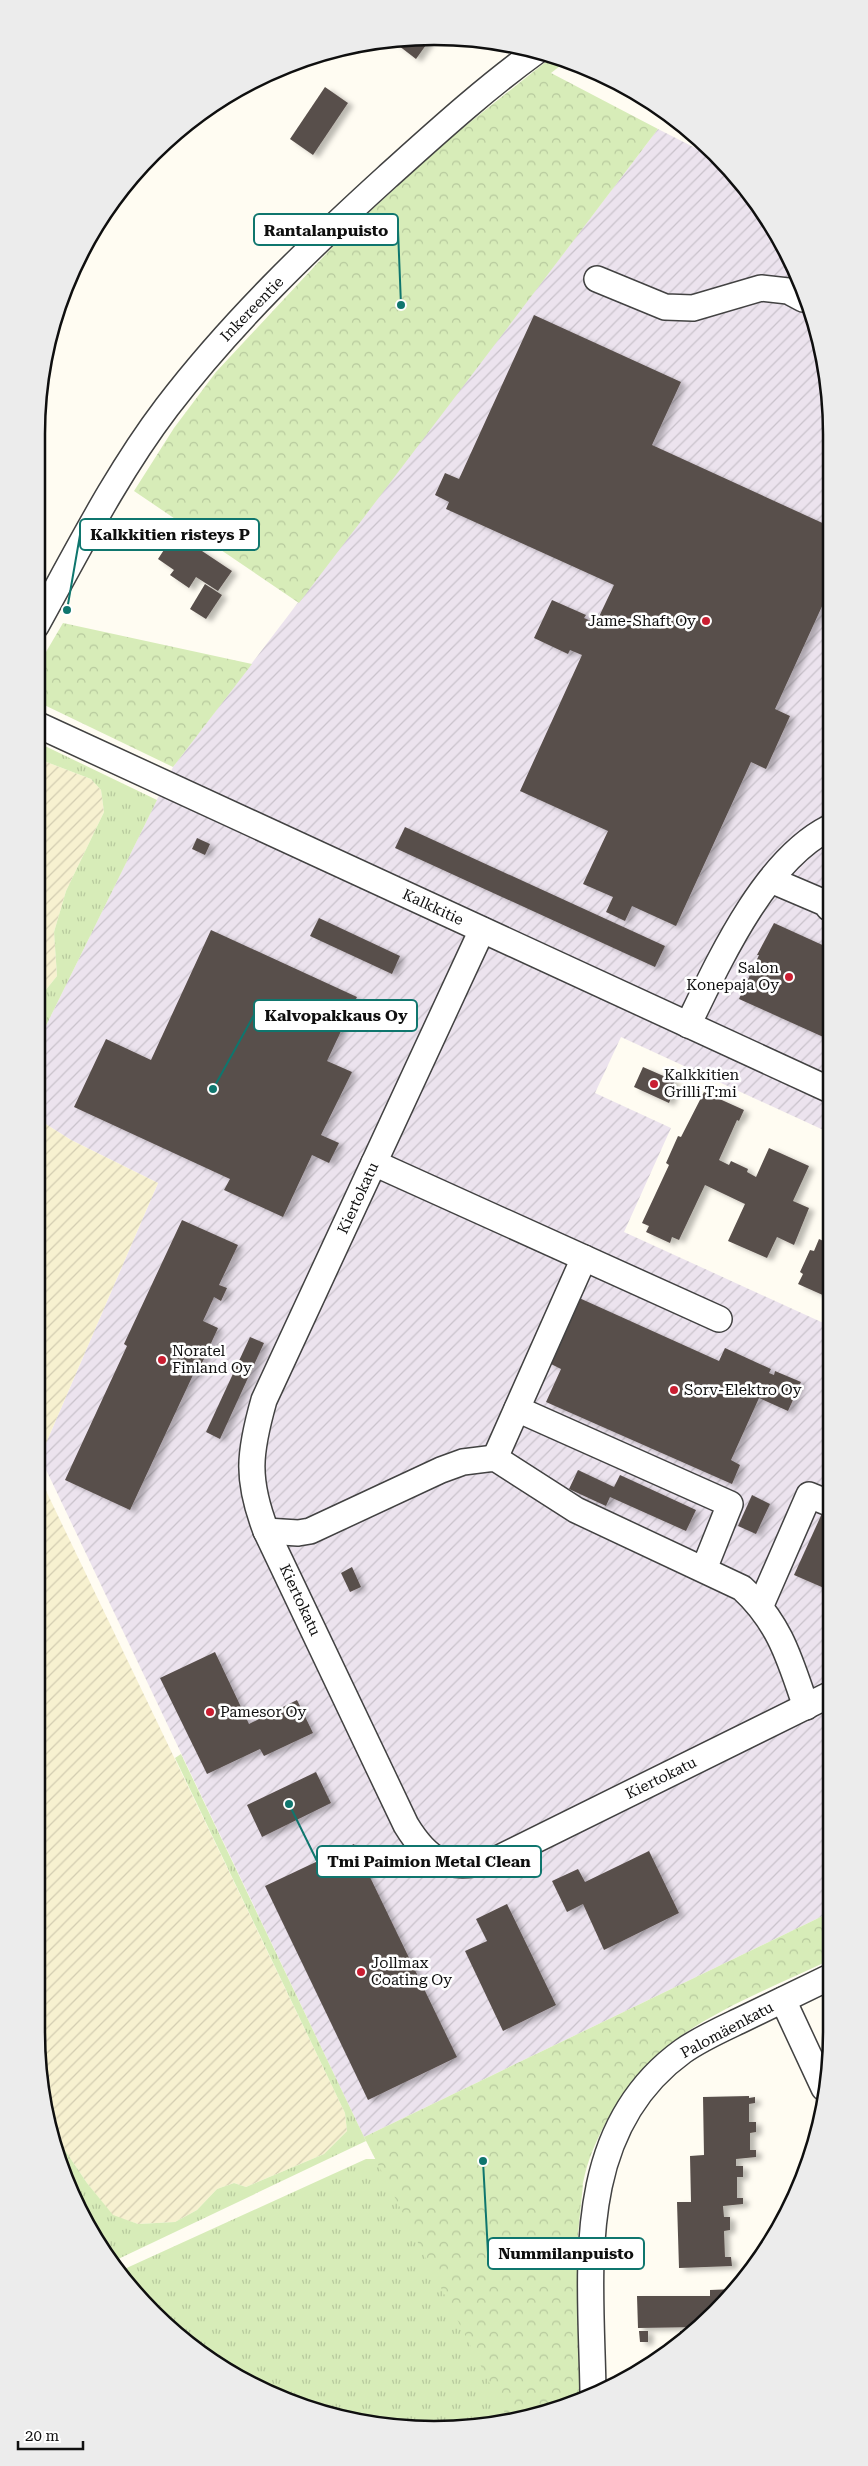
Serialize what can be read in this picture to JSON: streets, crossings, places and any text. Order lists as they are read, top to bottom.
{
  "streets": {
    "street": [
      "Inkereentie",
      "Kalkkitie",
      "Kiertokatu",
      "Palomäenkatu"
    ]
  },
  "crossings": [
    ["Kalkkitie", "Kiertokatu"]
  ],
  "places": [
    "Rantalanpuisto",
    "Kalkkitien risteys P",
    "Jame-Shaft Oy",
    "Salon Konepaja Oy",
    "Kalkkitien Grilli T:mi",
    "Kalvopakkaus Oy",
    "Noratel Finland Oy",
    "Sorv-Elektro Oy",
    "Pamesor Oy",
    "Tmi Paimion Metal Clean",
    "Jollmax Coating Oy",
    "Nummilanpuisto"
  ],
  "scale_bar": "20 m"
}
